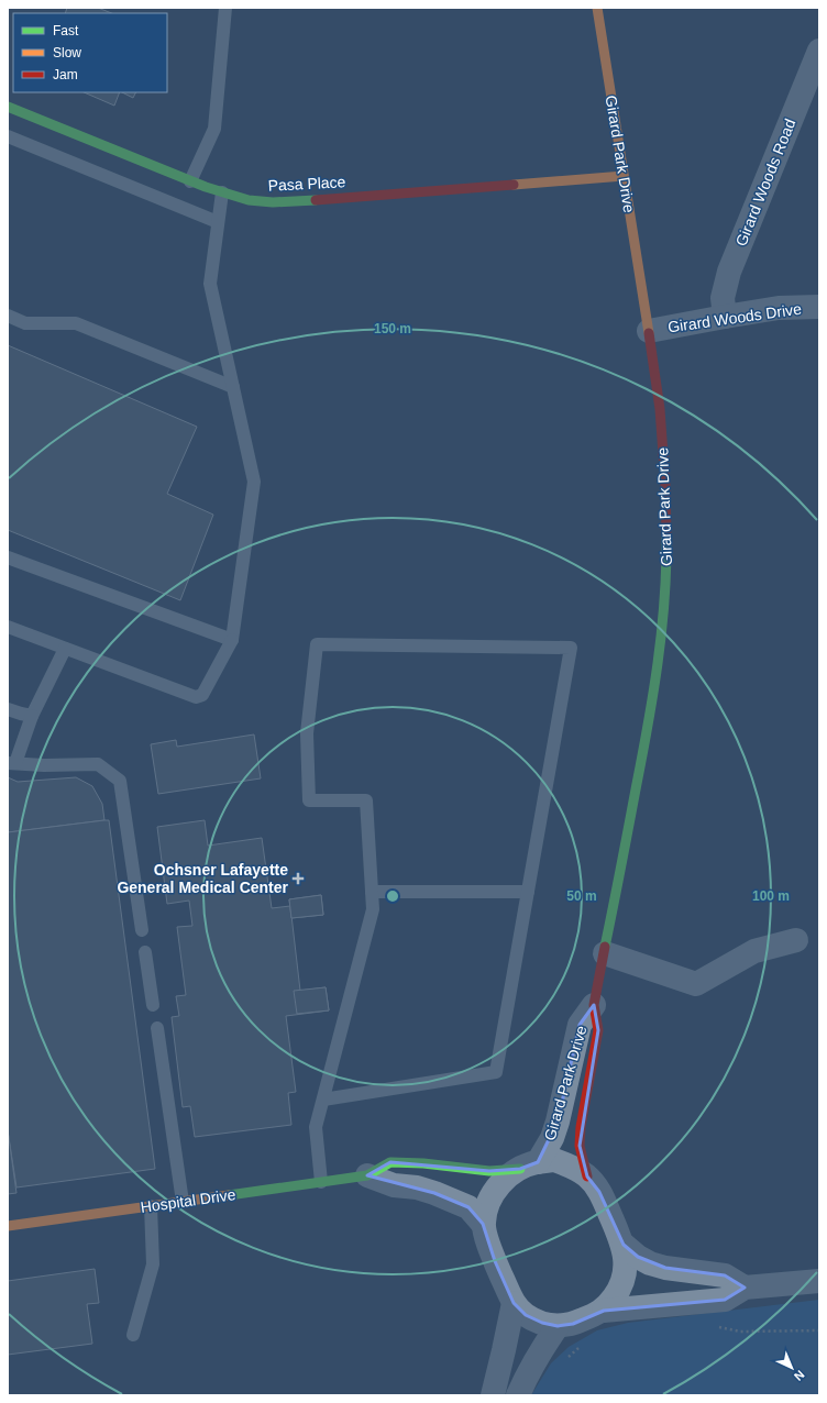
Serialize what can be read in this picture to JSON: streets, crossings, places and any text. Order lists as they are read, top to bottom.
{
  "streets": {
    "street": [
      "Girard Park Drive",
      "Girard Woods Road",
      "Pasa Place",
      "Girard Woods Drive",
      "Hospital Drive"
    ]
  },
  "crossings": [
    ["Girard Park Drive", "Pasa Place"],
    ["Girard Park Drive", "Girard Woods Drive"],
    ["Girard Park Drive", "Hospital Drive"],
    ["Girard Woods Road", "Girard Woods Drive"]
  ],
  "places": {
    "health": ["Ochsner Lafayette General Medical Center"]
  },
  "legend": ["Fast", "Slow", "Jam"],
  "north": "bottom right",
  "rings": ["150 m", "50 m", "100 m"]
}
